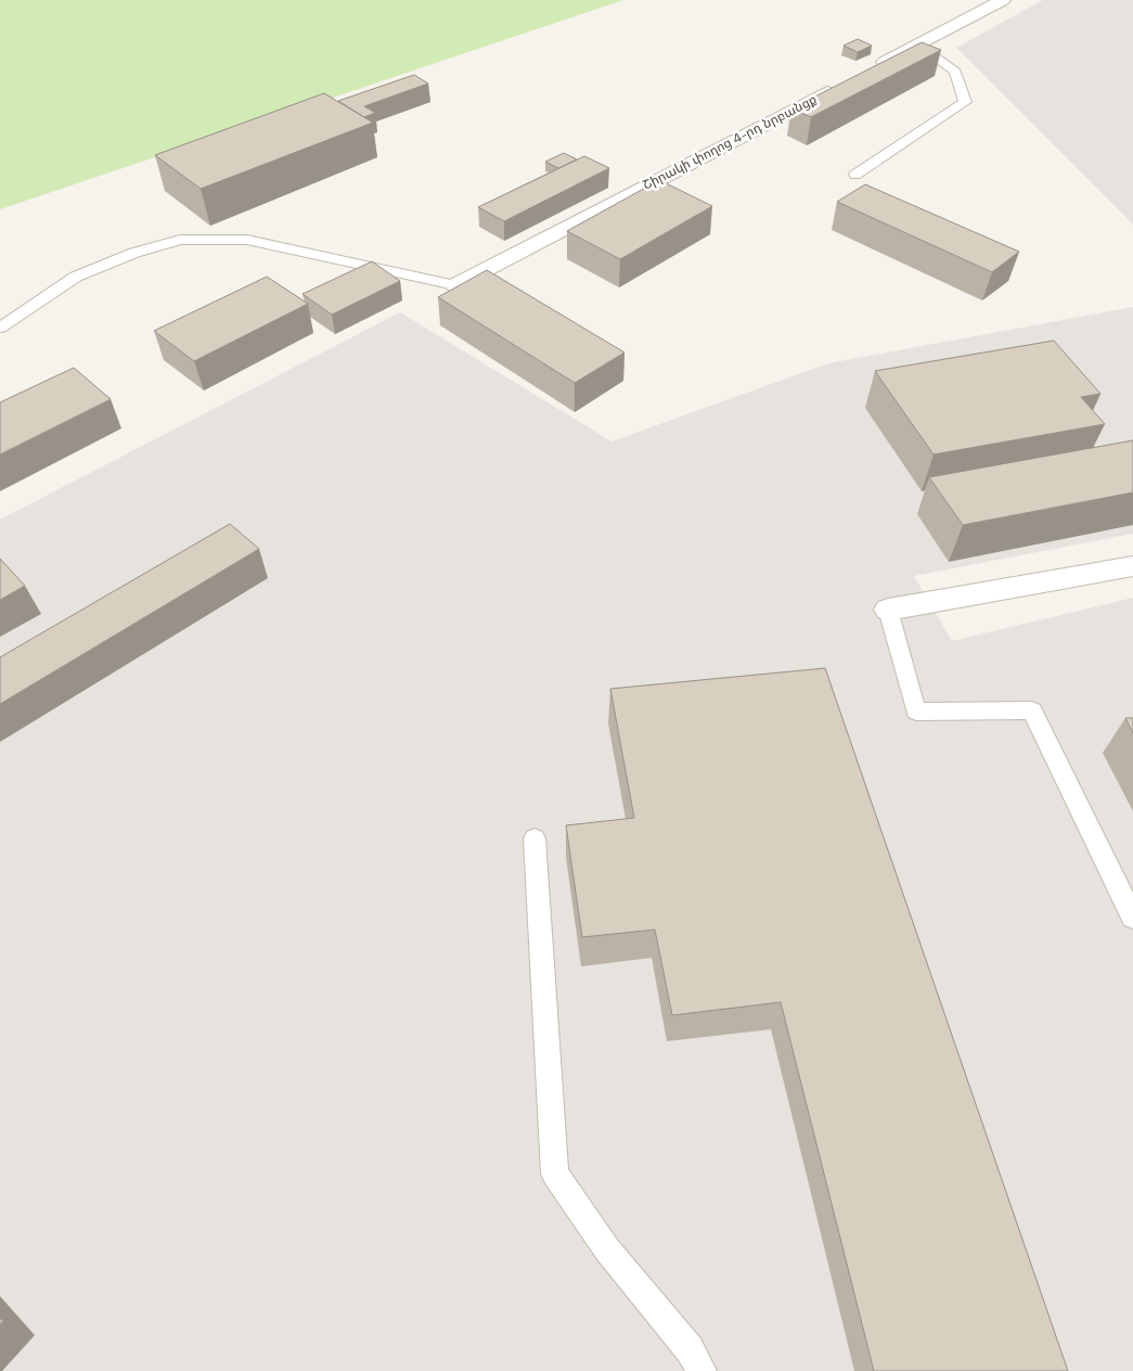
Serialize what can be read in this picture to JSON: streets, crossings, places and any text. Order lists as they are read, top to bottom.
{
  "streets": {
    "street": ["Շիրակի փողոց 4-րդ նրբանցք"]
  }
}
